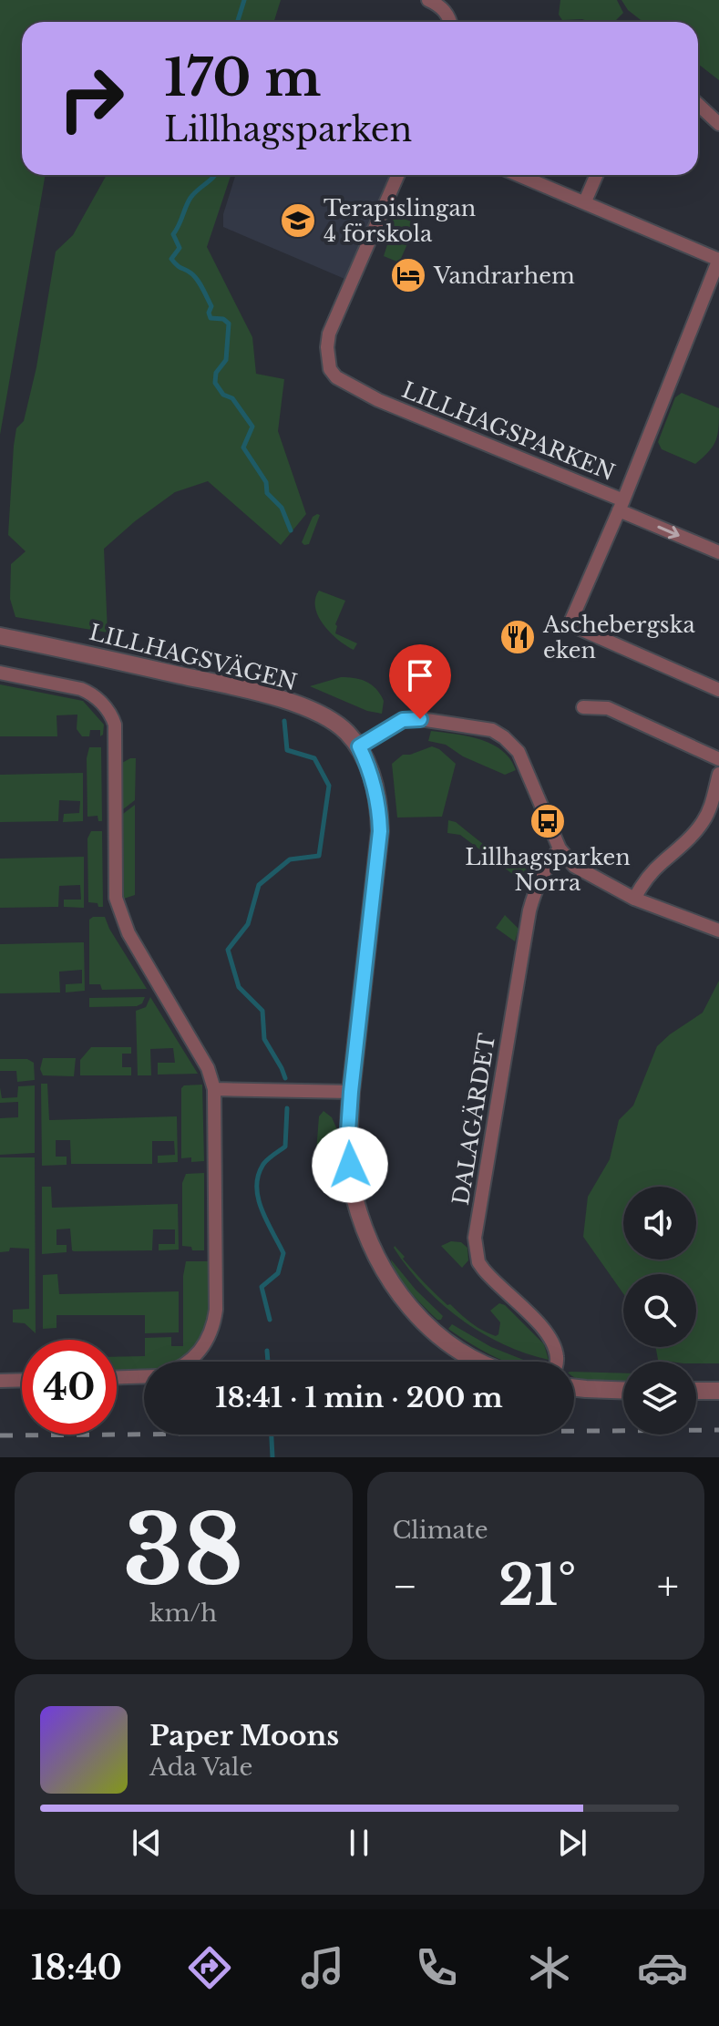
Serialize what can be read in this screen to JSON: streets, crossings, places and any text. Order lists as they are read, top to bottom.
{
  "streets": {
    "street": ["LILLHAGSPARKEN", "LILLHAGSVÄGEN", "DALAGÄRDET"]
  },
  "places": {
    "school or university": ["Terapislingan 4 förskola"],
    "hotel": ["Vandrarhem"],
    "restaurant": ["Aschebergska eken"],
    "bus stop": ["Lillhagsparken Norra"]
  },
  "page": {
    "turn": ["170 m", "Lillhagsparken"],
    "limit": "40",
    "trip": "18:41 · 1 min · 200 m",
    "tile": [
      ["38", "km/h"],
      "Climate"
    ],
    "heat": ["−", "21°", "+"],
    "song": ["Paper Moons", "Ada Vale"],
    "tabs": "18:40"
  }
}
